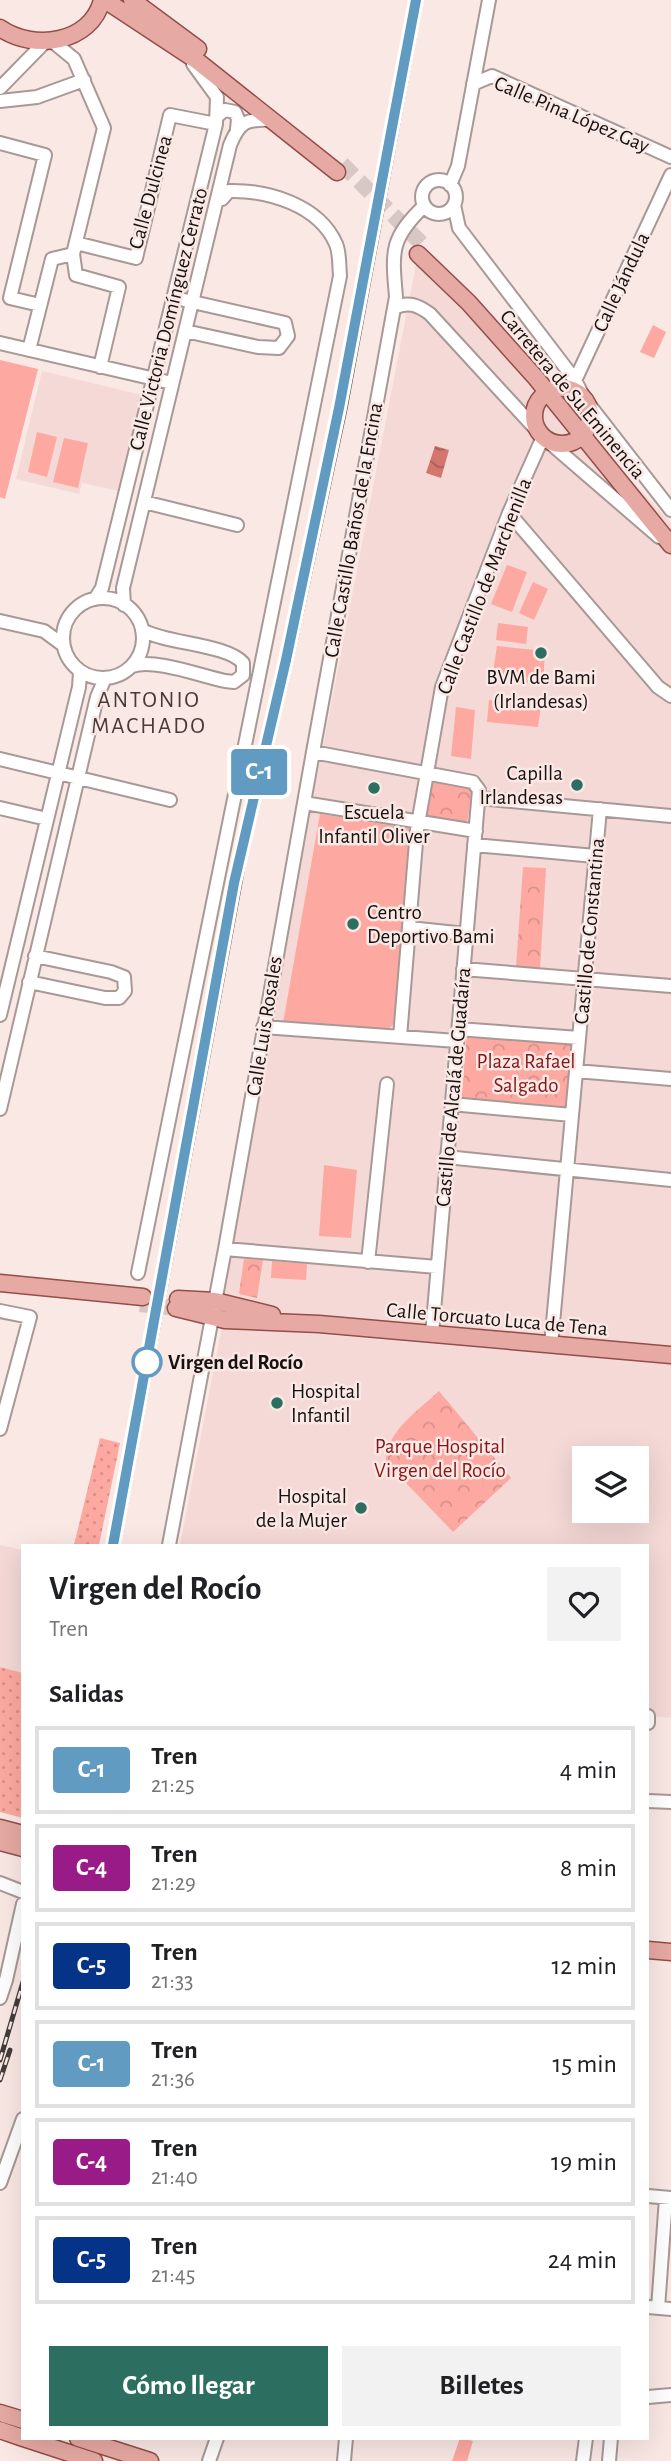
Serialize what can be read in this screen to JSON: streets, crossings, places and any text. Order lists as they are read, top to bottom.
{
  "streets": {
    "main road": ["Carretera de Su Eminencia", "Calle Torcuato Luca de Tena"],
    "street": [
      "Calle Pina López Gay",
      "Calle Dulcinea",
      "Calle Jándula",
      "Calle Victoria Domínguez Cerrato",
      "Calle Castillo Baños de la Encina",
      "Calle Castillo de Marchenilla",
      "Castillo de Constantina",
      "Calle Luis Rosales",
      "Castillo de Alcalá de Guadaíra"
    ]
  },
  "crossings": [
    ["Calle Dulcinea", "Calle Victoria Domínguez Cerrato"],
    ["Calle Castillo Baños de la Encina", "Calle Luis Rosales"],
    ["Castillo de Constantina", "Calle Torcuato Luca de Tena"],
    ["Calle Luis Rosales", "Calle Torcuato Luca de Tena"],
    ["Castillo de Alcalá de Guadaíra", "Calle Torcuato Luca de Tena"]
  ],
  "districts": ["ANTONIO MACHADO"],
  "parks": ["Plaza Rafael Salgado", "Parque Hospital Virgen del Rocío"],
  "places": [
    "BVM de Bami (Irlandesas)",
    "Capilla Irlandesas",
    "Escuela Infantil Oliver",
    "Centro Deportivo Bami",
    "Virgen del Rocío",
    "Hospital Infantil",
    "Hospital de la Mujer"
  ],
  "page": {
    "on_map": "C-1",
    "heading": [
      ["Virgen del Rocío", "Tren"],
      "Salidas"
    ],
    "list": [
      {
        "mark": "C-1",
        "name": "Tren",
        "note": "21:25",
        "value": "4 min"
      },
      {
        "mark": "C-4",
        "name": "Tren",
        "note": "21:29",
        "value": "8 min"
      },
      {
        "mark": "C-5",
        "name": "Tren",
        "note": "21:33",
        "value": "12 min"
      },
      {
        "mark": "C-1",
        "name": "Tren",
        "note": "21:36",
        "value": "15 min"
      },
      {
        "mark": "C-4",
        "name": "Tren",
        "note": "21:40",
        "value": "19 min"
      },
      {
        "mark": "C-5",
        "name": "Tren",
        "note": "21:45",
        "value": "24 min"
      }
    ],
    "buttons": ["Cómo llegar", "Billetes"]
  }
}
